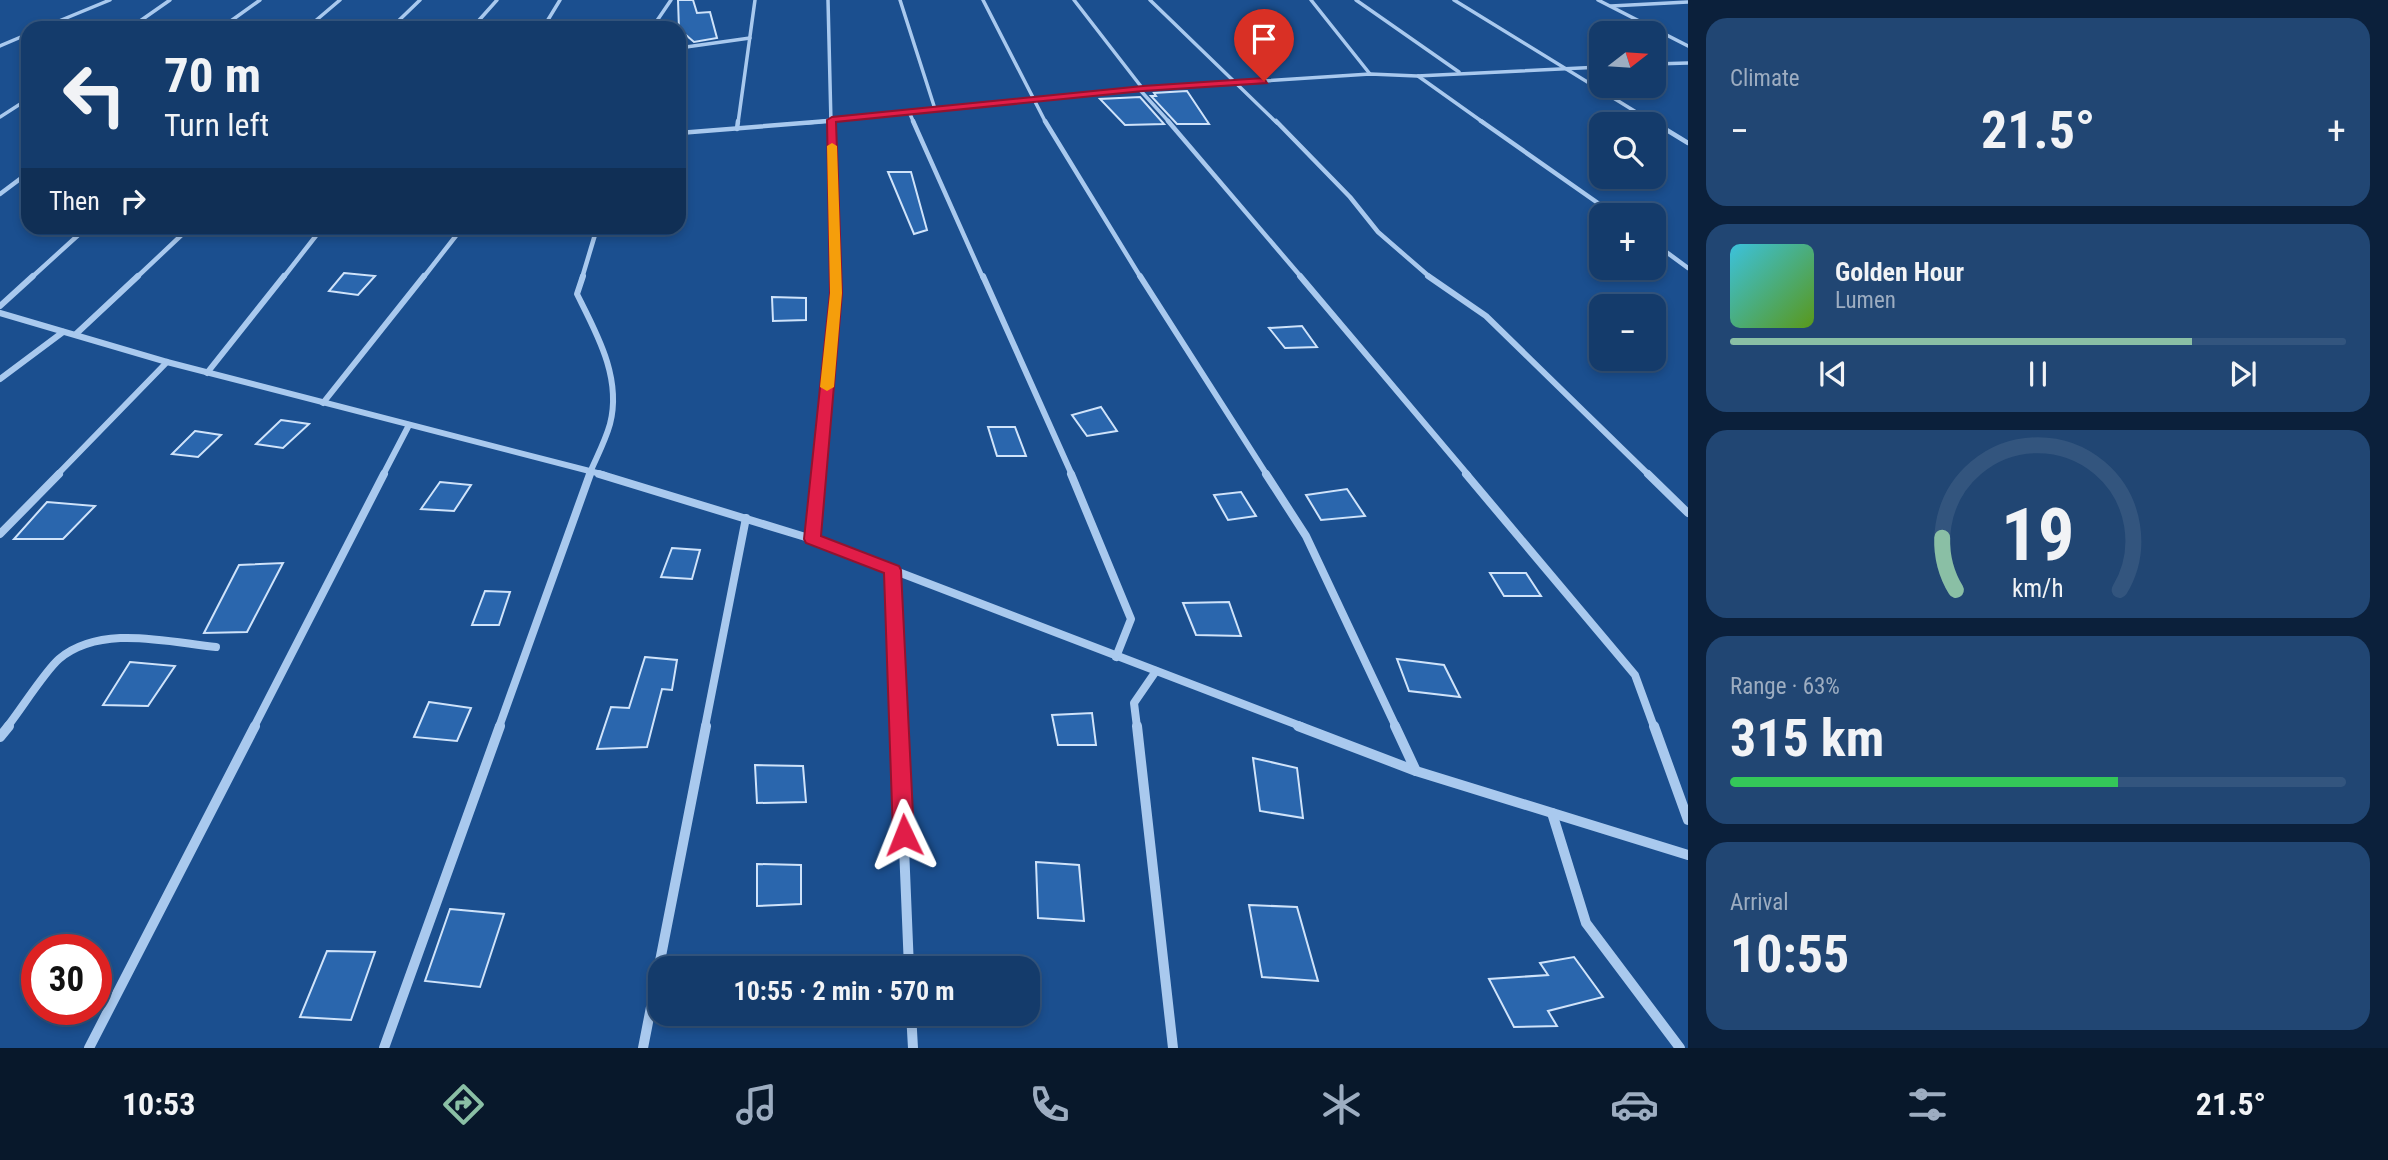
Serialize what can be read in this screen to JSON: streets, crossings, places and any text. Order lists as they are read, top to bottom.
{
  "north": "right",
  "page": {
    "tile": [
      "Climate",
      ["Range · 63%", "315 km"],
      ["Arrival", "10:55"]
    ],
    "map_buttons": ["+", "−"],
    "turn": ["70 m", "Turn left"],
    "heat": ["−", "21.5°", "+"],
    "then": "Then",
    "song": ["Golden Hour", "Lumen"],
    "limit": "30",
    "trip": "10:55 · 2 min · 570 m",
    "tabs": ["10:53", "21.5°"],
    "gauge": ["19", "km/h"]
  }
}
